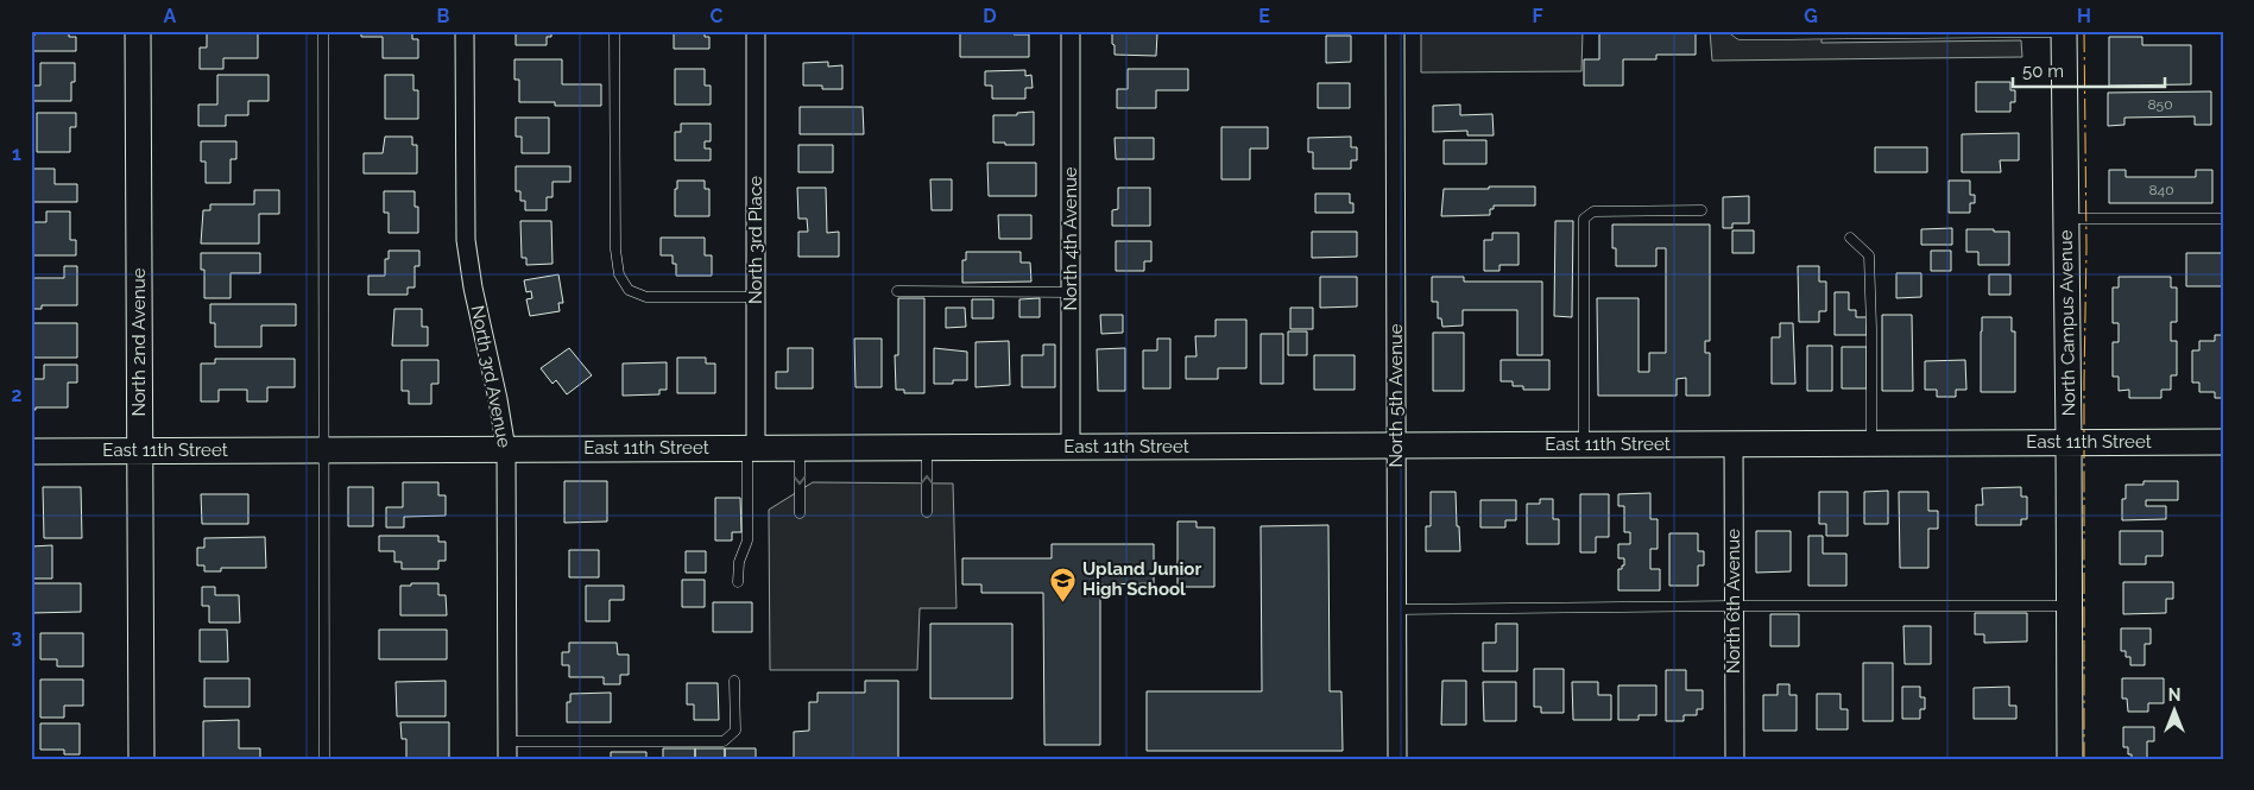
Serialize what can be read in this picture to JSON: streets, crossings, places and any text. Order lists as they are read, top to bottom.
{
  "streets": {
    "street": [
      "North 4th Avenue",
      "North 3rd Place",
      "North Campus Avenue",
      "North 2nd Avenue",
      "North 3rd Avenue",
      "North 5th Avenue",
      "East 11th Street",
      "North 6th Avenue"
    ]
  },
  "crossings": [
    ["North 4th Avenue", "East 11th Street"],
    ["North 3rd Place", "East 11th Street"],
    ["North Campus Avenue", "East 11th Street"],
    ["North 2nd Avenue", "East 11th Street"],
    ["North 3rd Avenue", "East 11th Street"],
    ["North 5th Avenue", "East 11th Street"],
    ["East 11th Street", "North 6th Avenue"]
  ],
  "places": {
    "school or university": ["Upland Junior High School"]
  },
  "house_numbers": ["850", "840"],
  "scale_bar": "50 m",
  "north": "top",
  "grid": {
    "columns": [
      "A",
      "B",
      "C",
      "D",
      "E",
      "F",
      "G",
      "H"
    ],
    "rows": ["1", "2", "3"]
  }
}
